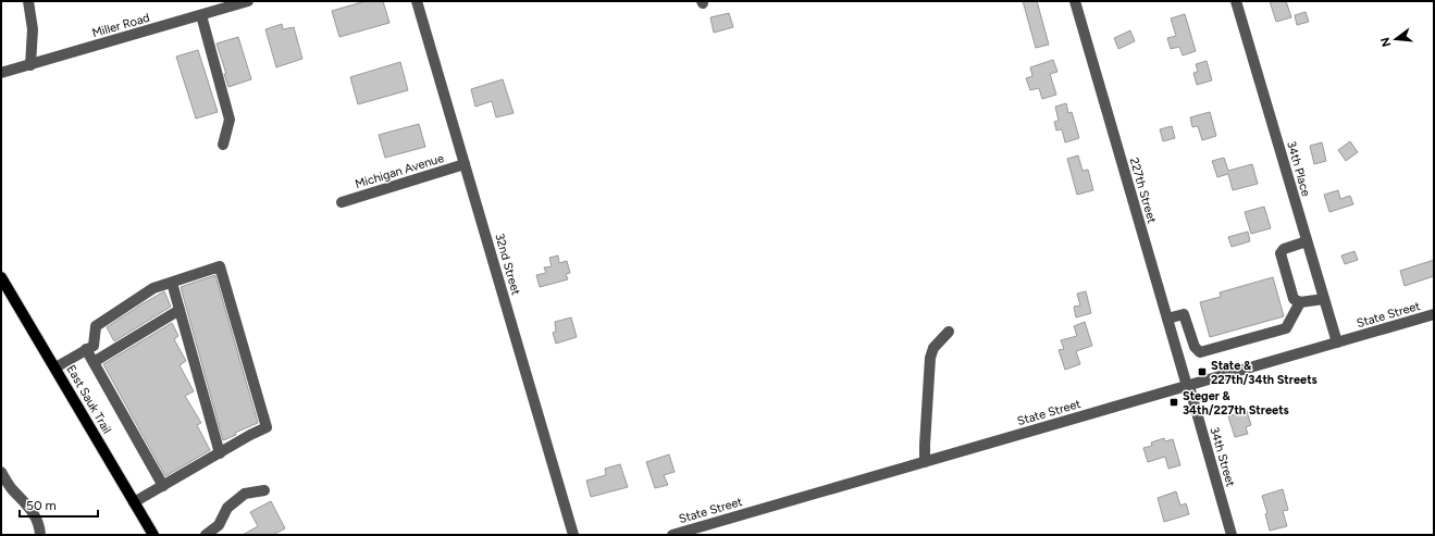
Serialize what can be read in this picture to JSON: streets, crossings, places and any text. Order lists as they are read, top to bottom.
{
  "streets": {
    "main road": ["East Sauk Trail"],
    "street": [
      "Miller Road",
      "34th Place",
      "Michigan Avenue",
      "227th Street",
      "32nd Street",
      "State Street",
      "34th Street"
    ]
  },
  "crossings": [
    ["34th Place", "State Street"],
    ["Michigan Avenue", "32nd Street"],
    ["227th Street", "State Street"],
    ["227th Street", "34th Street"],
    ["State Street", "34th Street"]
  ],
  "places": {
    "transit": ["State & 227th/34th Streets", "Steger & 34th/227th Streets"]
  },
  "scale_bar": "50 m",
  "north": "left"
}
